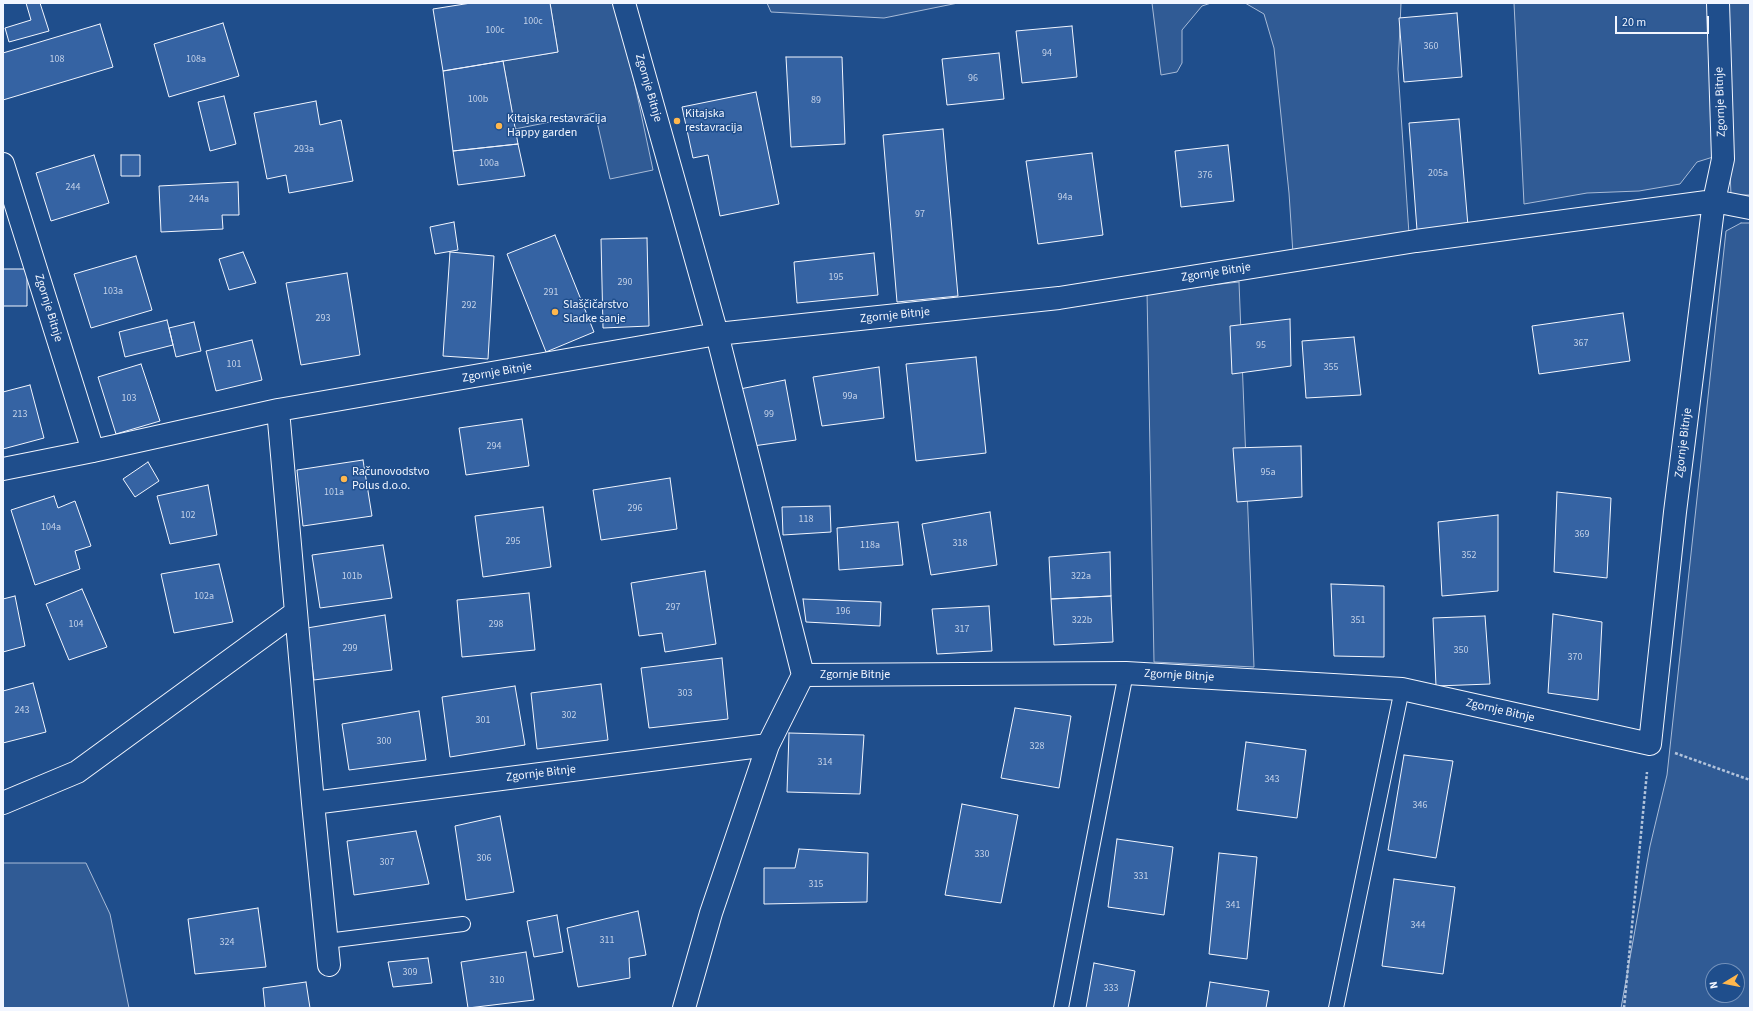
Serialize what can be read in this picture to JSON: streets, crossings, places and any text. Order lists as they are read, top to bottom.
{
  "streets": {
    "street": ["Zgornje Bitnje"]
  },
  "places": [
    "Kitajska restavracija",
    "Kitajska restavracija Happy garden",
    "Slaščičarstvo Sladke sanje",
    "Računovodstvo Polus d.o.o."
  ],
  "house_numbers": [
    "100c",
    "100c",
    "360",
    "94",
    "108",
    "108a",
    "96",
    "100b",
    "89",
    "293a",
    "100a",
    "205a",
    "376",
    "244",
    "94a",
    "244a",
    "97",
    "195",
    "290",
    "103a",
    "291",
    "292",
    "293",
    "367",
    "95",
    "101",
    "355",
    "99a",
    "103",
    "213",
    "99",
    "294",
    "95a",
    "101a",
    "296",
    "102",
    "118",
    "104a",
    "369",
    "295",
    "318",
    "118a",
    "352",
    "101b",
    "322a",
    "102a",
    "297",
    "196",
    "322b",
    "351",
    "104",
    "298",
    "317",
    "299",
    "350",
    "370",
    "303",
    "243",
    "302",
    "301",
    "300",
    "328",
    "314",
    "343",
    "346",
    "330",
    "306",
    "307",
    "331",
    "315",
    "341",
    "344",
    "311",
    "324",
    "309",
    "310",
    "333"
  ],
  "scale_bar": "20 m",
  "north": "left"
}
